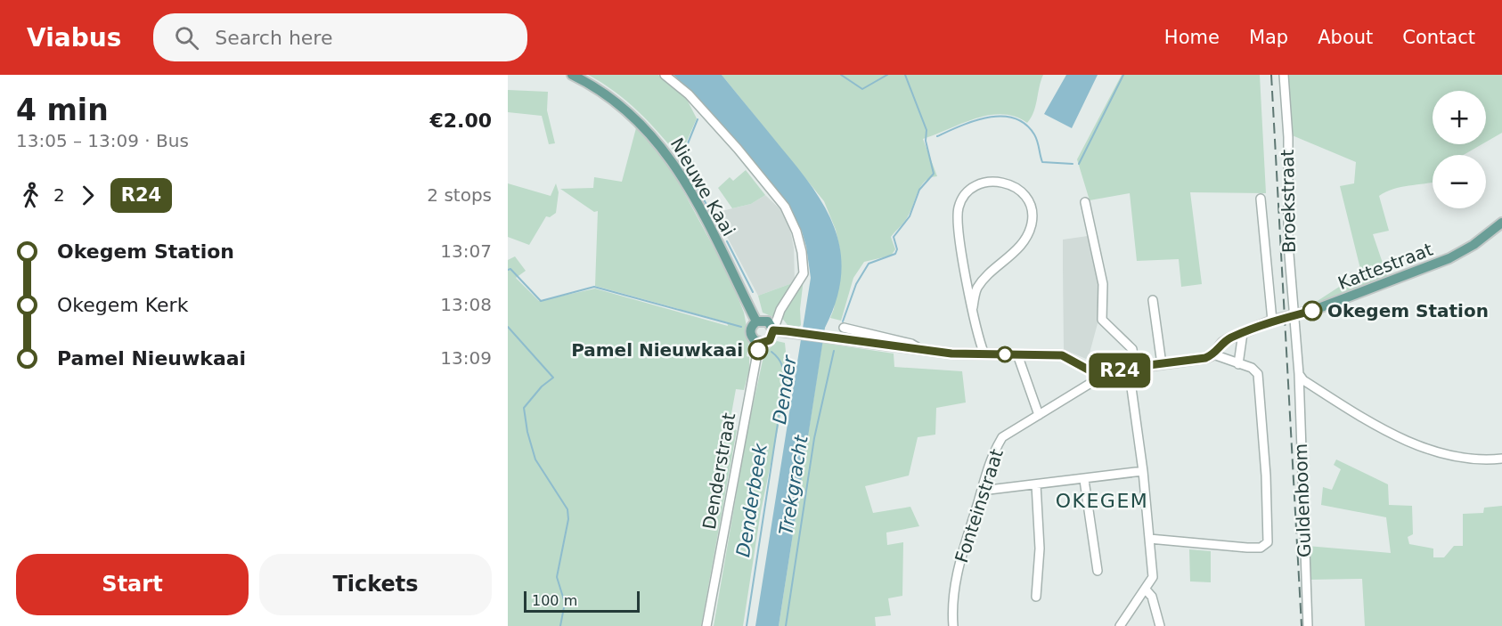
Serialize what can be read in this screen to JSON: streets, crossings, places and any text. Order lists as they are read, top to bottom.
{
  "streets": {
    "main road": ["Nieuwe Kaai", "Kattestraat"],
    "street": [
      "Broekstraat",
      "Denderstraat",
      "Guldenboom",
      "Fonteinstraat"
    ]
  },
  "crossings": [
    ["Nieuwe Kaai", "Denderstraat"],
    ["Broekstraat", "Kattestraat"],
    ["Broekstraat", "Guldenboom"]
  ],
  "districts": ["OKEGEM"],
  "water": ["Dender", "Trekgracht", "Denderbeek"],
  "places": ["Okegem Station", "Pamel Nieuwkaai"],
  "lines": ["bus line R24"],
  "scale_bar": "100 m",
  "page": {
    "header": "Viabus",
    "search": "Search here",
    "nav": [
      "Home",
      "Map",
      "About",
      "Contact"
    ],
    "heading": ["4 min", "13:05 – 13:09 · Bus", "€2.00"],
    "on_map": "R24",
    "map_buttons": ["+", "−"],
    "legs": ["2", "R24", "2 stops"],
    "list": [
      {
        "name": "Okegem Station",
        "value": "13:07"
      },
      {
        "name": "Okegem Kerk",
        "value": "13:08"
      },
      {
        "name": "Pamel Nieuwkaai",
        "value": "13:09"
      }
    ],
    "buttons": ["Start", "Tickets"],
    "scale": "100 m"
  }
}
